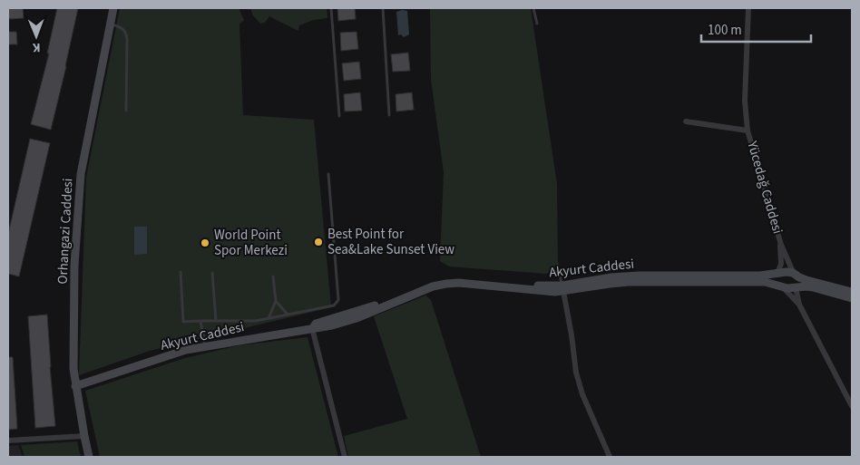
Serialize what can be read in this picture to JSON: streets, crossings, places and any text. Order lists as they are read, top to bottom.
{
  "streets": {
    "street": ["Yücedağ Caddesi", "Orhangazi Caddesi", "Akyurt Caddesi"]
  },
  "crossings": [
    ["Orhangazi Caddesi", "Akyurt Caddesi"]
  ],
  "places": ["Best Point for Sea&Lake Sunset View", "World Point Spor Merkezi"],
  "scale_bar": "100 m",
  "north": "bottom"
}
